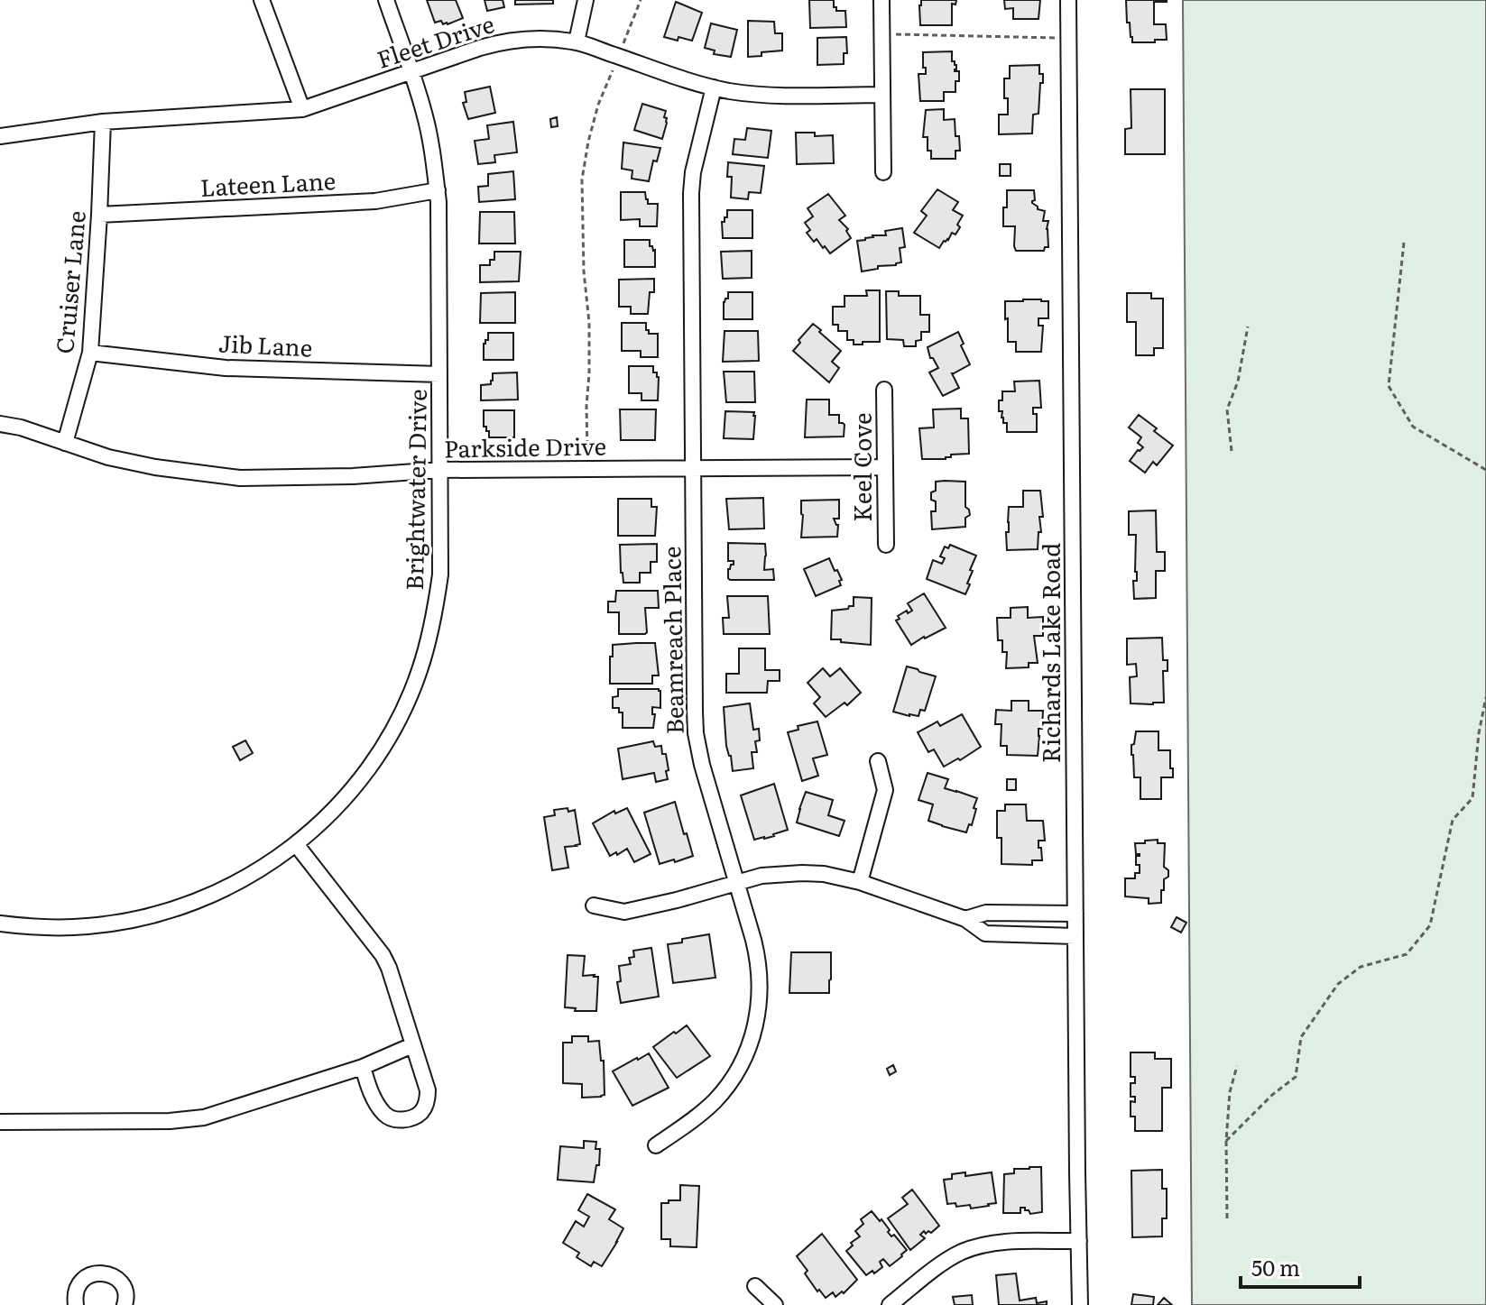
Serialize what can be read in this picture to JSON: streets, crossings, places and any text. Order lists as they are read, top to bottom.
{
  "streets": {
    "street": [
      "Fleet Drive",
      "Lateen Lane",
      "Cruiser Lane",
      "Jib Lane",
      "Parkside Drive",
      "Keel Cove",
      "Brightwater Drive",
      "Beamreach Place",
      "Richards Lake Road"
    ]
  },
  "crossings": [
    ["Fleet Drive", "Cruiser Lane"],
    ["Fleet Drive", "Brightwater Drive"],
    ["Fleet Drive", "Beamreach Place"],
    ["Lateen Lane", "Cruiser Lane"],
    ["Lateen Lane", "Brightwater Drive"],
    ["Cruiser Lane", "Jib Lane"],
    ["Cruiser Lane", "Parkside Drive"],
    ["Jib Lane", "Brightwater Drive"],
    ["Parkside Drive", "Keel Cove"],
    ["Parkside Drive", "Brightwater Drive"],
    ["Parkside Drive", "Beamreach Place"]
  ],
  "scale_bar": "50 m"
}
